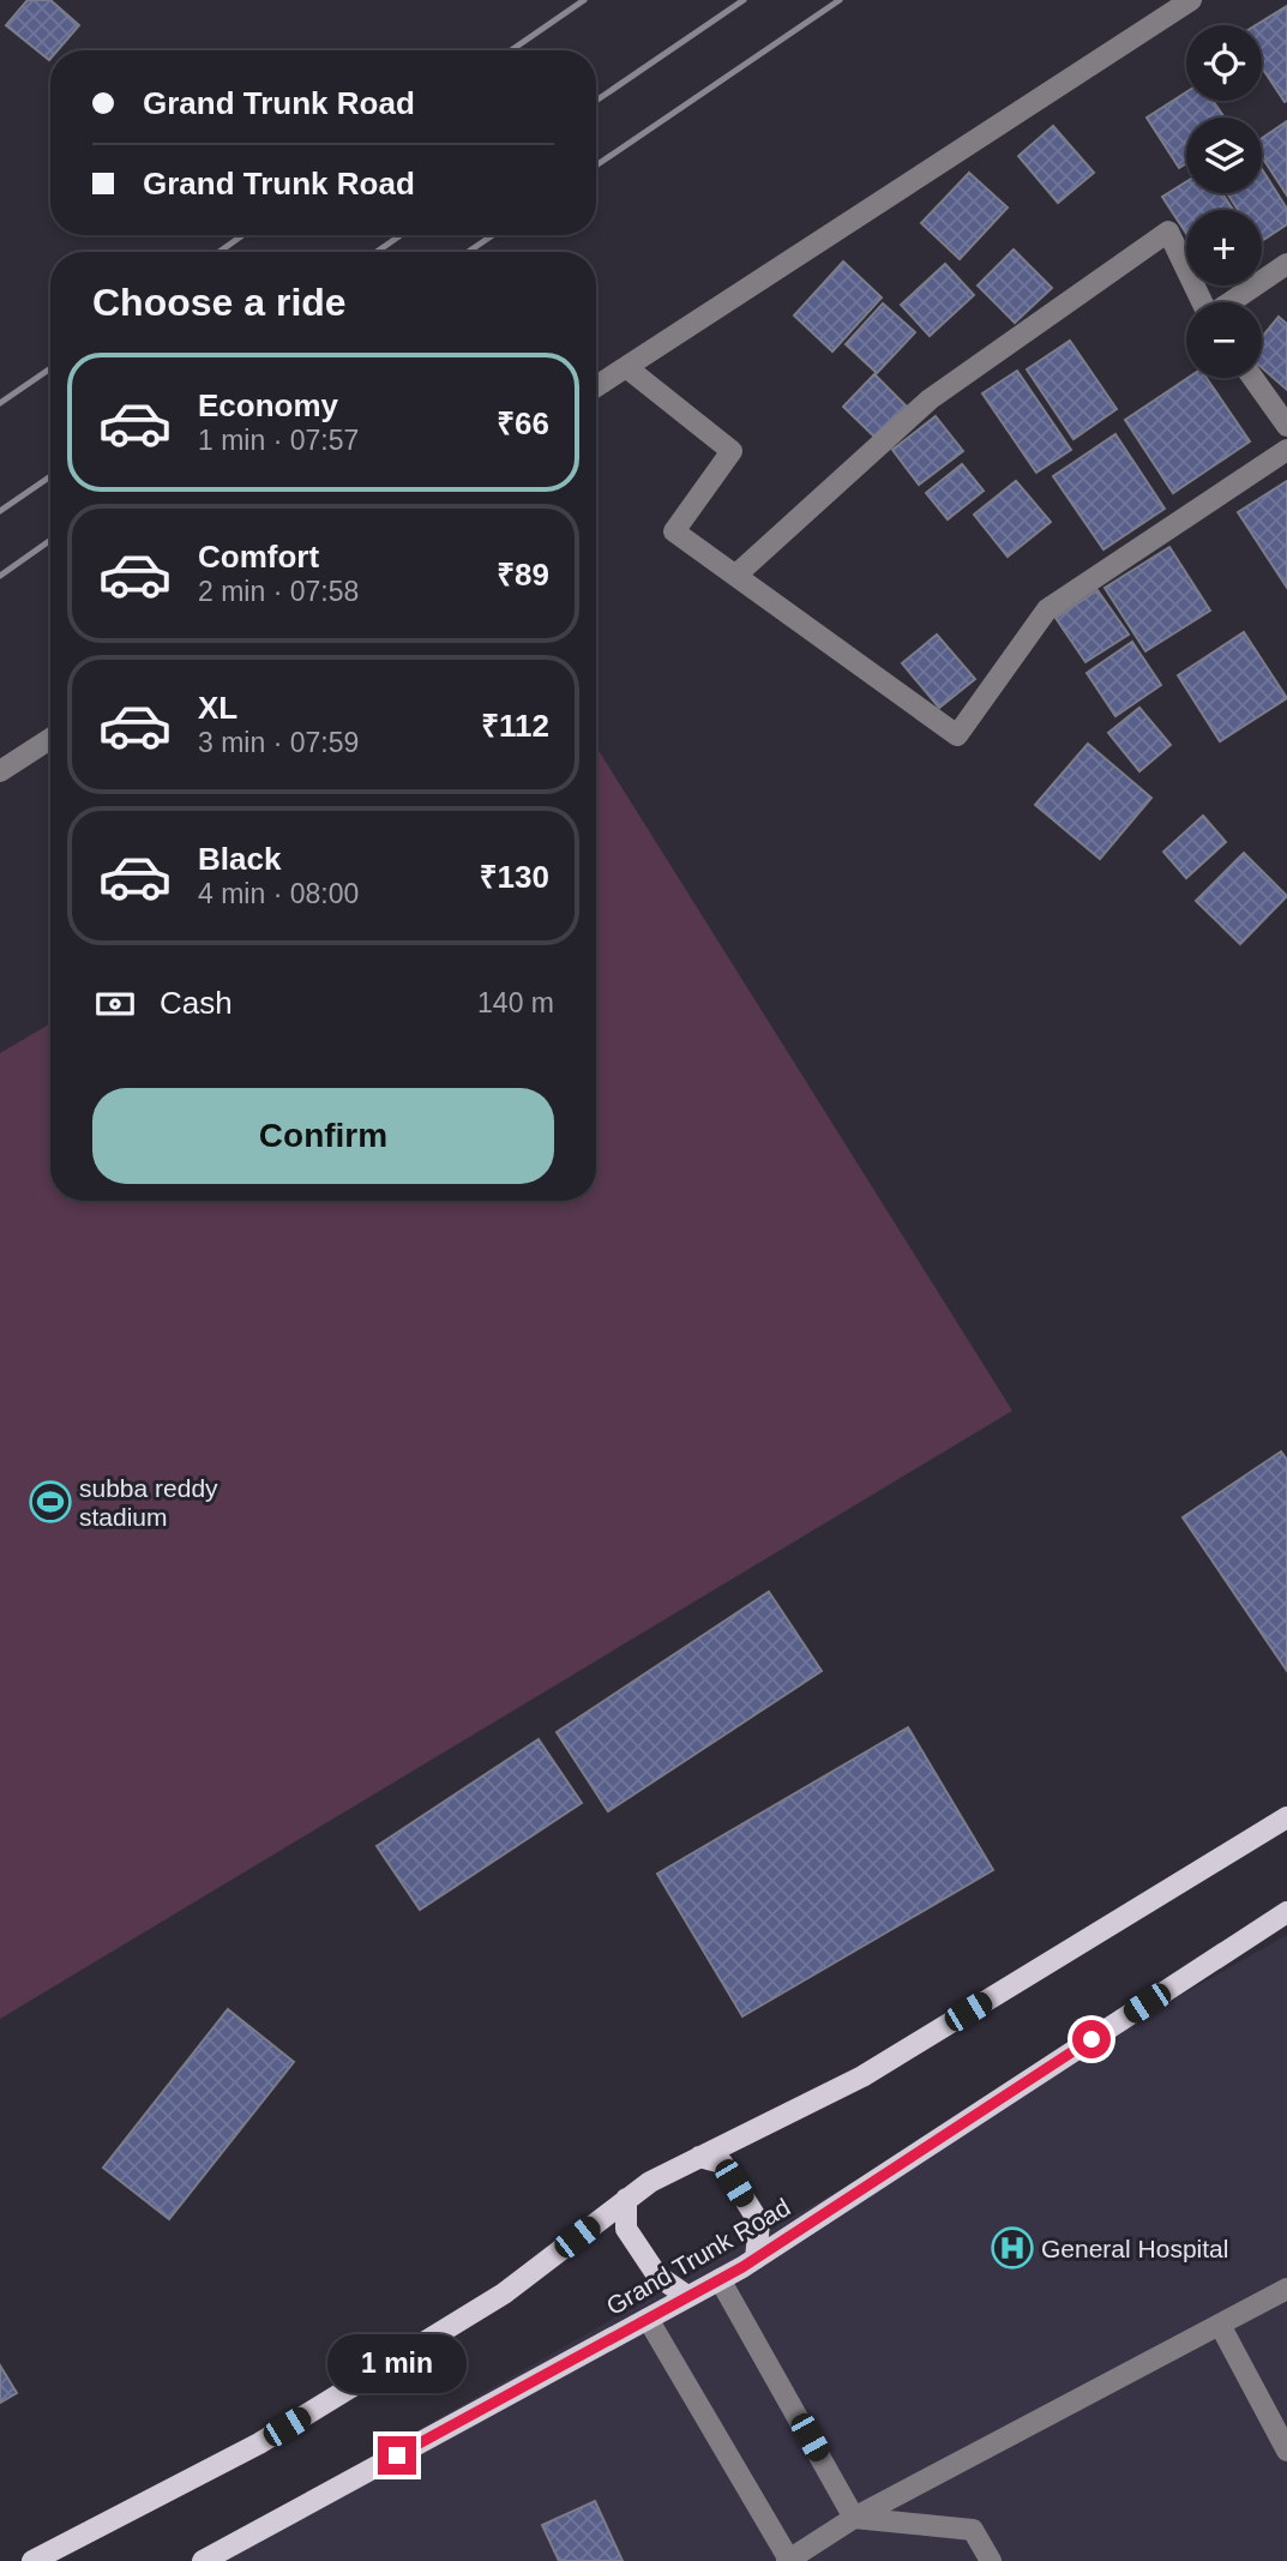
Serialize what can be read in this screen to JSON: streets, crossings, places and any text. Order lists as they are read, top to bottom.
{
  "streets": {
    "main road": ["Grand Trunk Road"]
  },
  "places": {
    "sports": ["subba reddy stadium"],
    "hospital": ["General Hospital"]
  },
  "page": {
    "map_buttons": ["+", "−"],
    "banner": ["Grand Trunk Road", "Grand Trunk Road"],
    "heading": "Choose a ride",
    "list": [
      {
        "name": "Economy",
        "note": "1 min · 07:57",
        "value": "₹66"
      },
      {
        "name": "Comfort",
        "note": "2 min · 07:58",
        "value": "₹89"
      },
      {
        "name": "XL",
        "note": "3 min · 07:59",
        "value": "₹112"
      },
      {
        "name": "Black",
        "note": "4 min · 08:00",
        "value": "₹130"
      }
    ],
    "pay": ["Cash", "140 m"],
    "buttons": "Confirm",
    "bubble": "1 min"
  }
}
